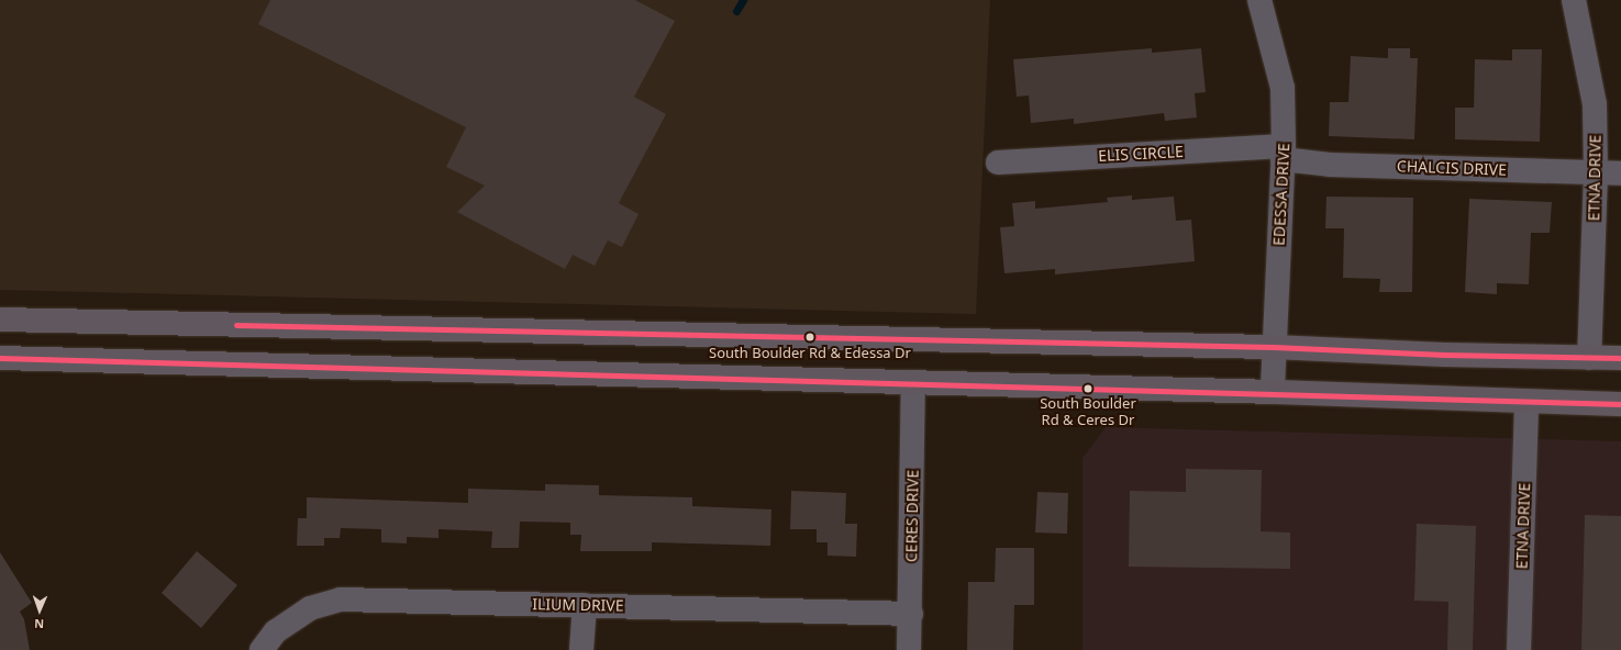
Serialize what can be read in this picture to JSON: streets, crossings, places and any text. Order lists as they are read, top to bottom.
{
  "streets": {
    "street": [
      "ELIS CIRCLE",
      "CHALCIS DRIVE",
      "ETNA DRIVE",
      "EDESSA DRIVE",
      "CERES DRIVE",
      "ILIUM DRIVE"
    ]
  },
  "crossings": [
    ["ELIS CIRCLE", "CHALCIS DRIVE"],
    ["ELIS CIRCLE", "EDESSA DRIVE"],
    ["CHALCIS DRIVE", "ETNA DRIVE"],
    ["CHALCIS DRIVE", "EDESSA DRIVE"],
    ["CERES DRIVE", "ILIUM DRIVE"]
  ],
  "places": ["South Boulder Rd & Edessa Dr", "South Boulder Rd & Ceres Dr"],
  "north": "bottom"
}
